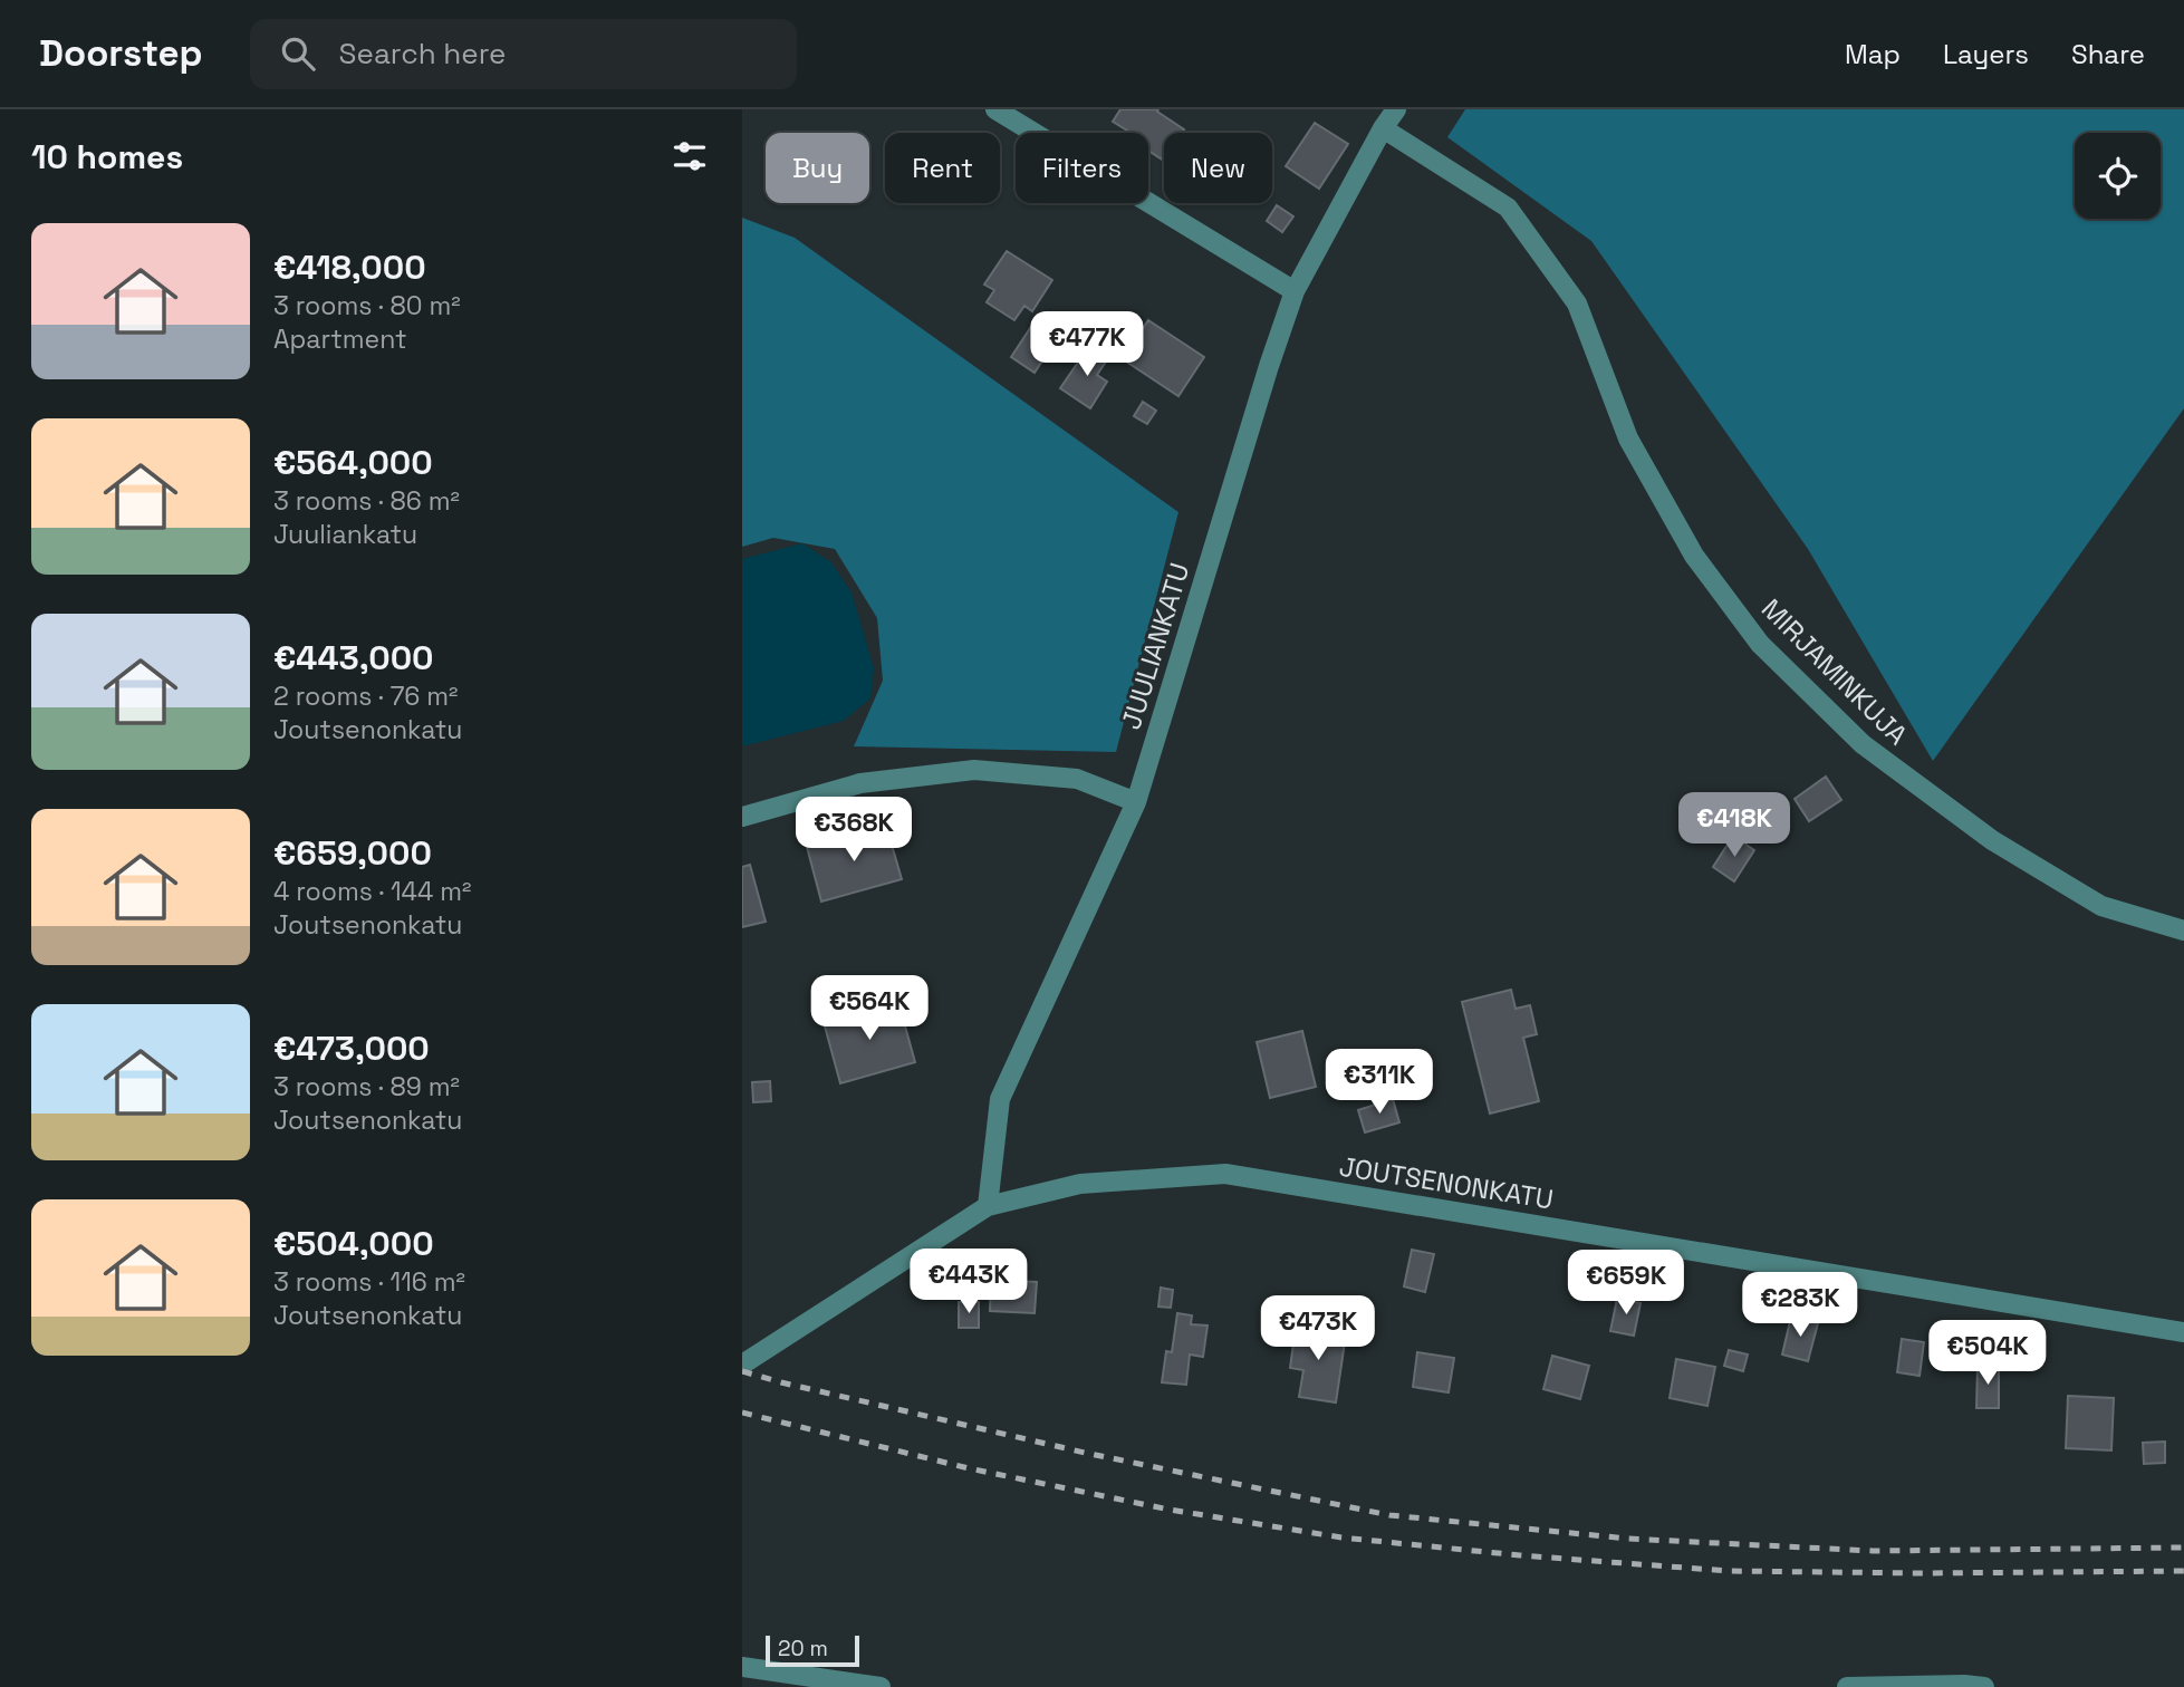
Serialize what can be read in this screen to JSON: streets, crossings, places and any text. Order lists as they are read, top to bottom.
{
  "streets": {
    "street": ["JUULIANKATU", "MIRJAMINKUJA", "JOUTSENONKATU"]
  },
  "crossings": [
    ["JUULIANKATU", "MIRJAMINKUJA"],
    ["JUULIANKATU", "JOUTSENONKATU"]
  ],
  "scale_bar": "20 m",
  "page": {
    "header": "Doorstep",
    "search": "Search here",
    "nav": ["Map", "Layers", "Share"],
    "heading": "10 homes",
    "chip": [
      "Buy",
      "Rent",
      "Filters",
      "New"
    ],
    "list": [
      {
        "name": "€418,000",
        "note": "3 rooms · 80 m² · Apartment"
      },
      {
        "name": "€564,000",
        "note": "3 rooms · 86 m² · Juuliankatu"
      },
      {
        "name": "€443,000",
        "note": "2 rooms · 76 m² · Joutsenonkatu"
      },
      {
        "name": "€659,000",
        "note": "4 rooms · 144 m² · Joutsenonkatu"
      },
      {
        "name": "€473,000",
        "note": "3 rooms · 89 m² · Joutsenonkatu"
      },
      {
        "name": "€504,000",
        "note": "3 rooms · 116 m² · Joutsenonkatu"
      }
    ],
    "price": [
      "€477K",
      "€418K",
      "€368K",
      "€564K",
      "€311K",
      "€443K",
      "€659K",
      "€283K",
      "€473K",
      "€504K"
    ],
    "scale": "20 m"
  }
}
